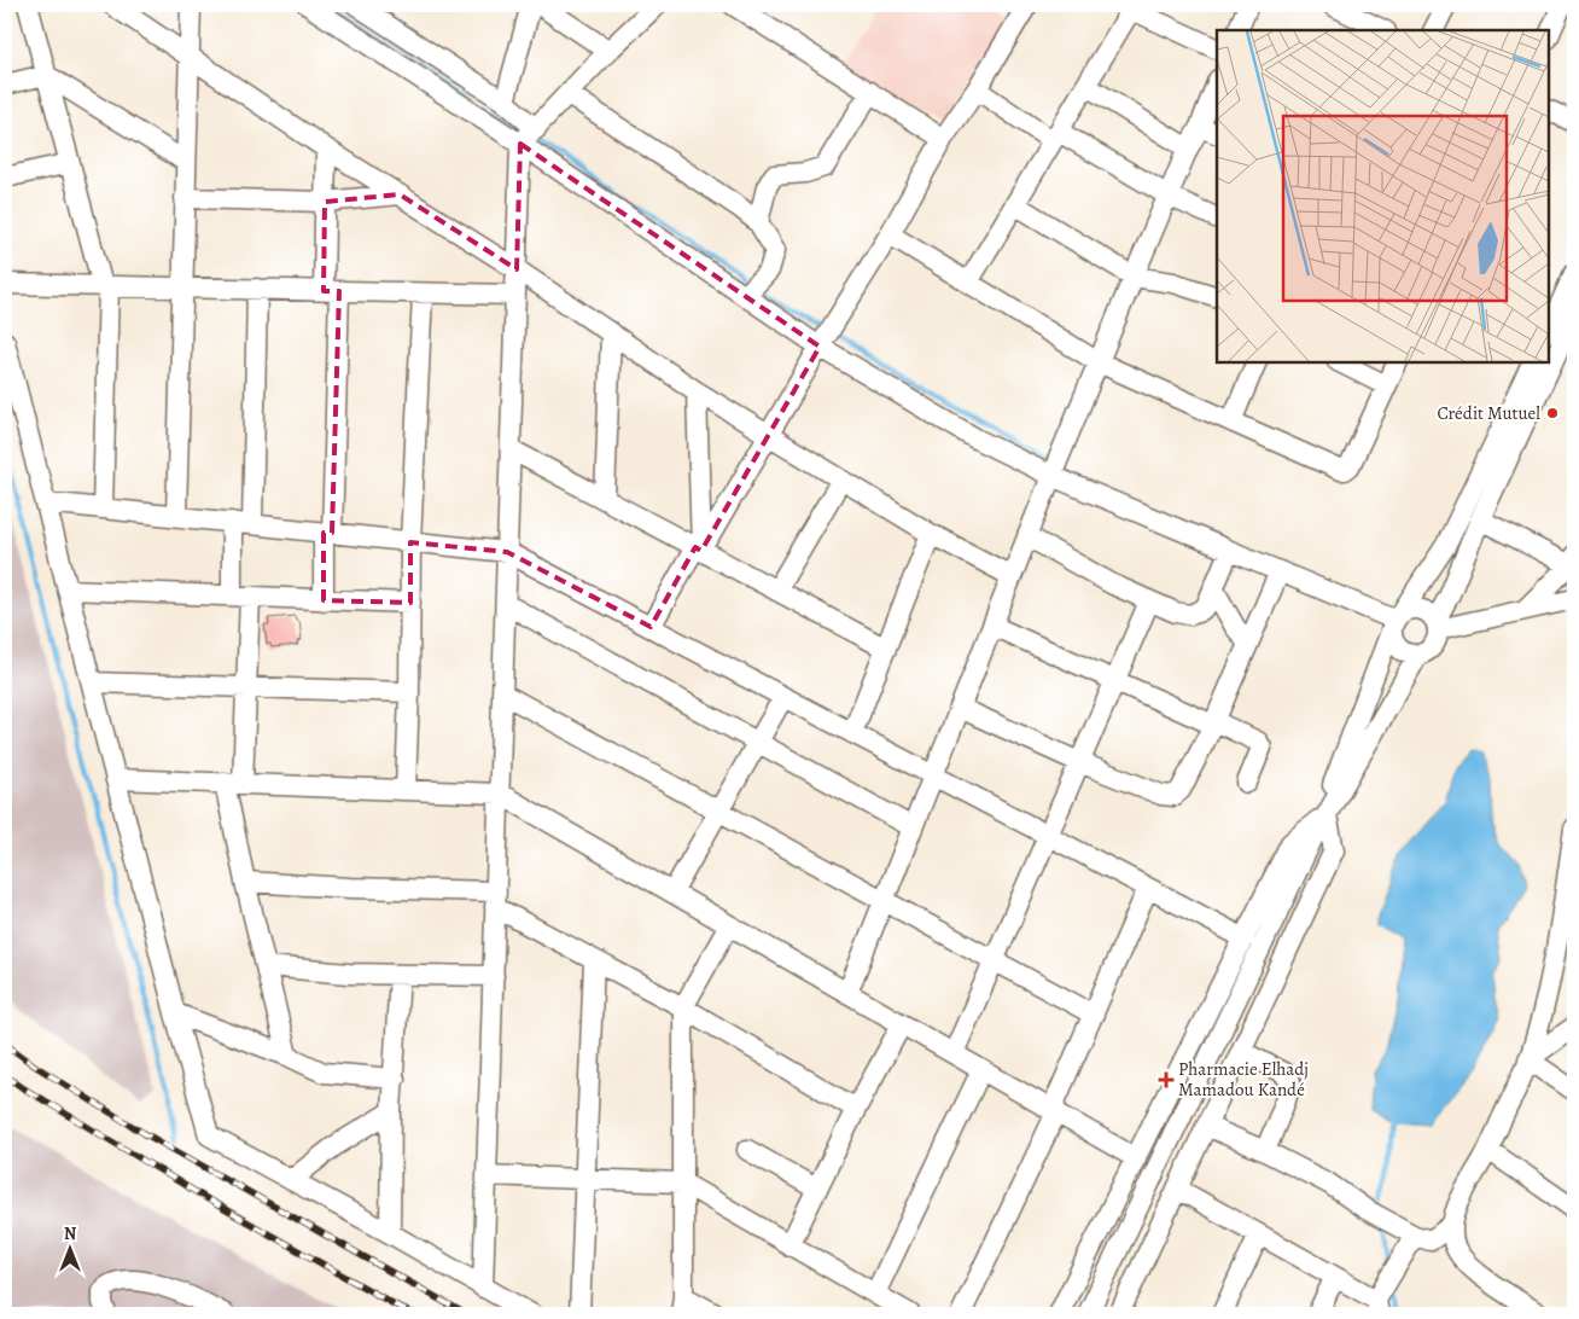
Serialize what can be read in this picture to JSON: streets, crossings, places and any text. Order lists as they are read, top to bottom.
{
  "places": {
    "other": ["Crédit Mutuel"],
    "health": ["Pharmacie Elhadj Mamadou Kandé"]
  },
  "north": "top"
}
